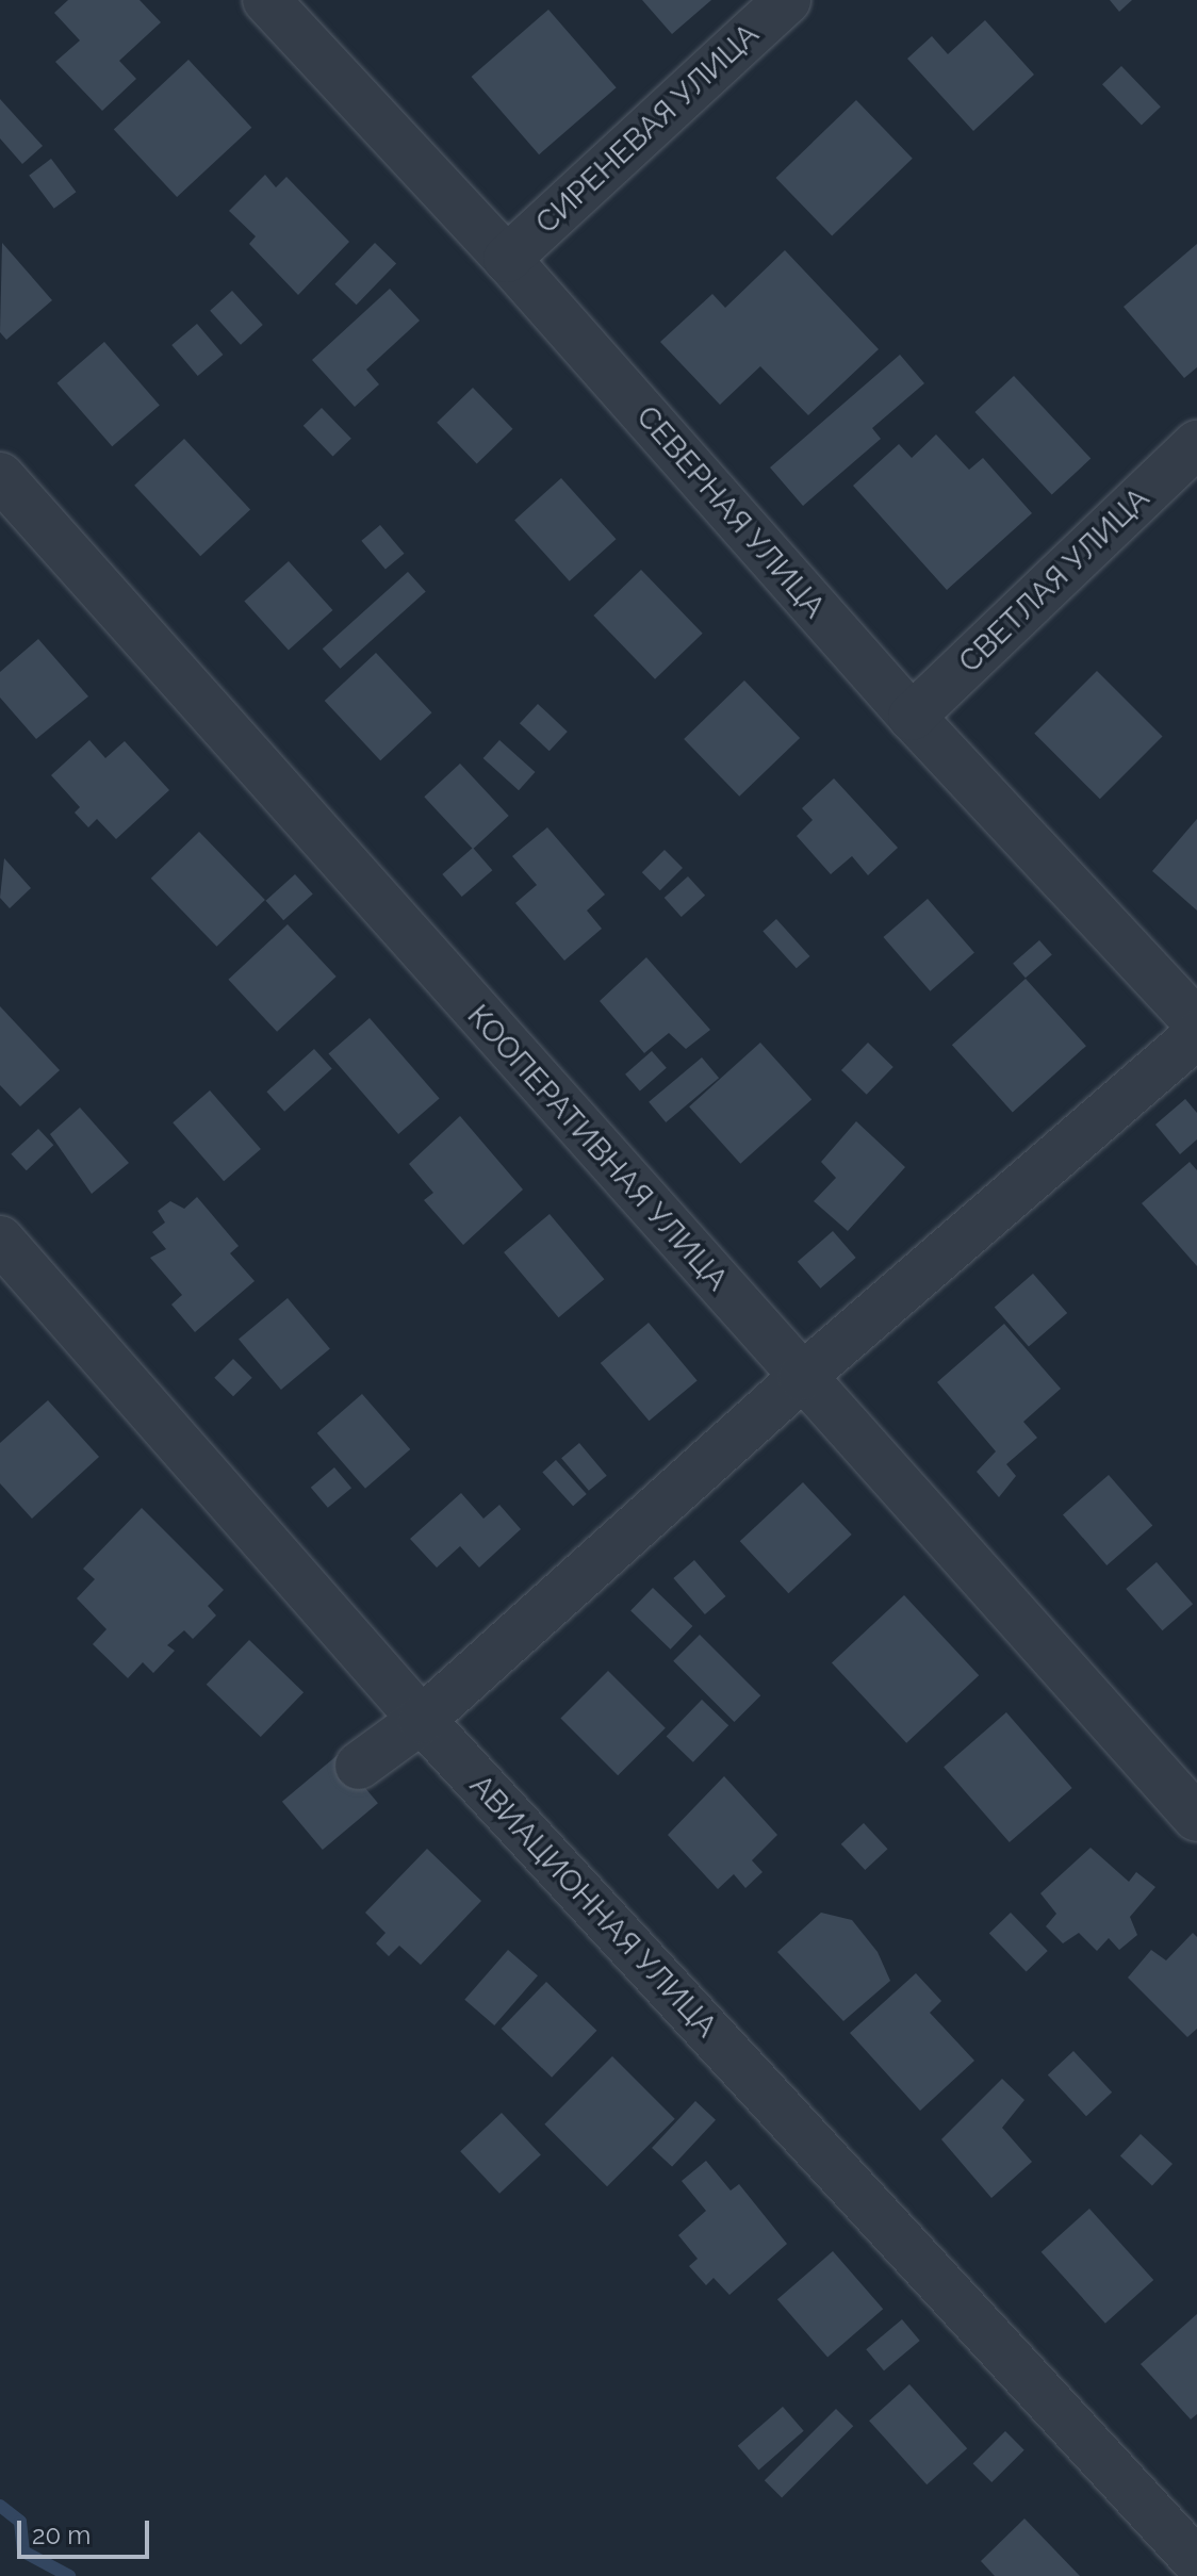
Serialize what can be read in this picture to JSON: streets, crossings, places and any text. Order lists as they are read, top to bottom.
{
  "streets": {
    "street": [
      "СИРЕНЕВАЯ УЛИЦА",
      "СЕВЕРНАЯ УЛИЦА",
      "СВЕТЛАЯ УЛИЦА",
      "КООПЕРАТИВНАЯ УЛИЦА",
      "АВИАЦИОННАЯ УЛИЦА"
    ]
  },
  "crossings": [
    ["СИРЕНЕВАЯ УЛИЦА", "СЕВЕРНАЯ УЛИЦА"],
    ["СЕВЕРНАЯ УЛИЦА", "СВЕТЛАЯ УЛИЦА"]
  ],
  "scale_bar": "20 m"
}
